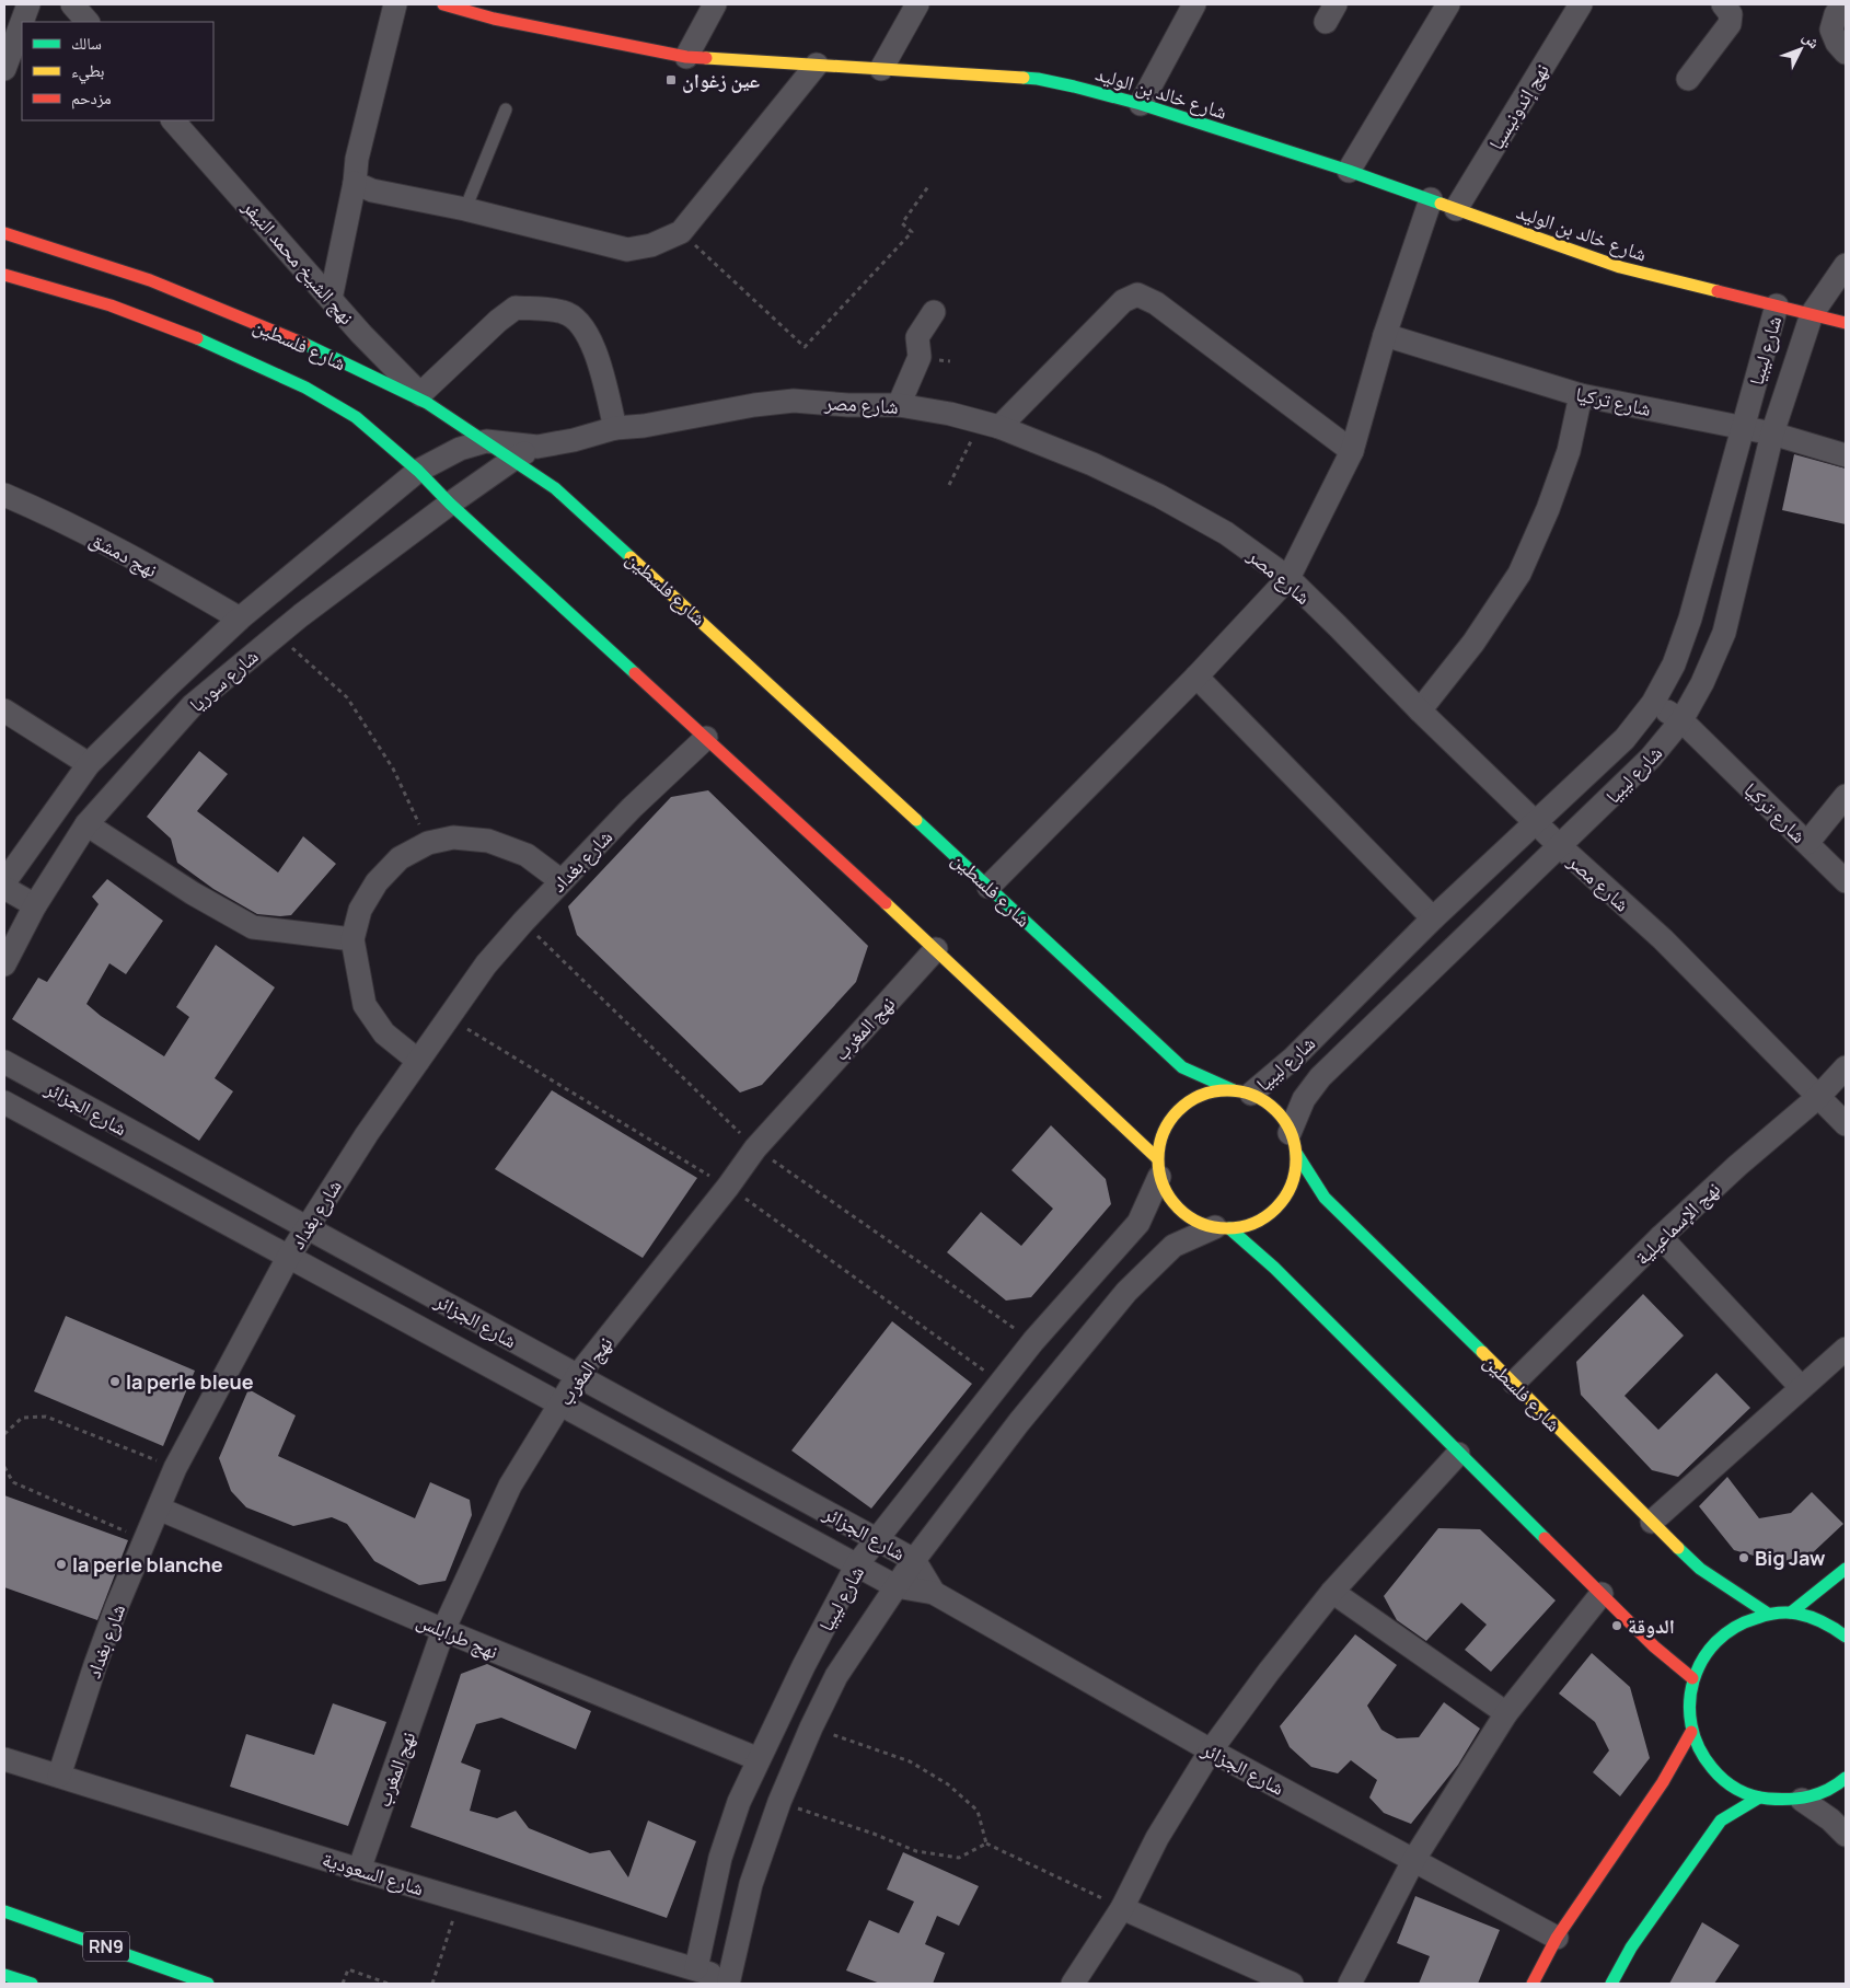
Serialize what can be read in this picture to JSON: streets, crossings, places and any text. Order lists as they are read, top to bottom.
{
  "streets": {
    "main road": ["شارع خالد بن الوليد", "شارع فلسطين", "RN9"],
    "street": [
      "نهج إندونيسيا",
      "نهج الشيخ محمد النيفر",
      "شارع ليبيا",
      "شارع تركيا",
      "شارع مصر",
      "نهج دمشق",
      "شارع سوريا",
      "شارع بغداد",
      "نهج المغرب",
      "شارع الجزائر",
      "نهج الإسماعيلية",
      "نهج طرابلس",
      "شارع السعودية"
    ]
  },
  "crossings": [
    ["شارع خالد بن الوليد", "نهج إندونيسيا"],
    ["شارع خالد بن الوليد", "شارع ليبيا"],
    ["نهج الشيخ محمد النيفر", "شارع فلسطين"],
    ["شارع فلسطين", "شارع ليبيا"],
    ["شارع فلسطين", "شارع مصر"],
    ["شارع فلسطين", "شارع سوريا"],
    ["شارع فلسطين", "شارع بغداد"],
    ["شارع فلسطين", "نهج المغرب"],
    ["شارع فلسطين", "نهج الإسماعيلية"],
    ["شارع ليبيا", "شارع تركيا"],
    ["شارع ليبيا", "شارع مصر"],
    ["شارع ليبيا", "شارع الجزائر"],
    ["شارع ليبيا", "نهج طرابلس"],
    ["شارع ليبيا", "شارع السعودية"],
    ["شارع مصر", "شارع سوريا"],
    ["شارع مصر", "نهج الإسماعيلية"],
    ["نهج دمشق", "شارع سوريا"],
    ["شارع بغداد", "شارع الجزائر"],
    ["شارع بغداد", "نهج طرابلس"],
    ["شارع بغداد", "شارع السعودية"],
    ["نهج المغرب", "شارع الجزائر"],
    ["نهج المغرب", "نهج طرابلس"],
    ["نهج المغرب", "شارع السعودية"]
  ],
  "places": {
    "transit": ["عين زغوان"],
    "other": [
      "la perle bleue",
      "Big Jaw",
      "la perle blanche",
      "الدوقة"
    ]
  },
  "legend": ["سالك", "بطيء", "مزدحم"],
  "north": "top right"
}
